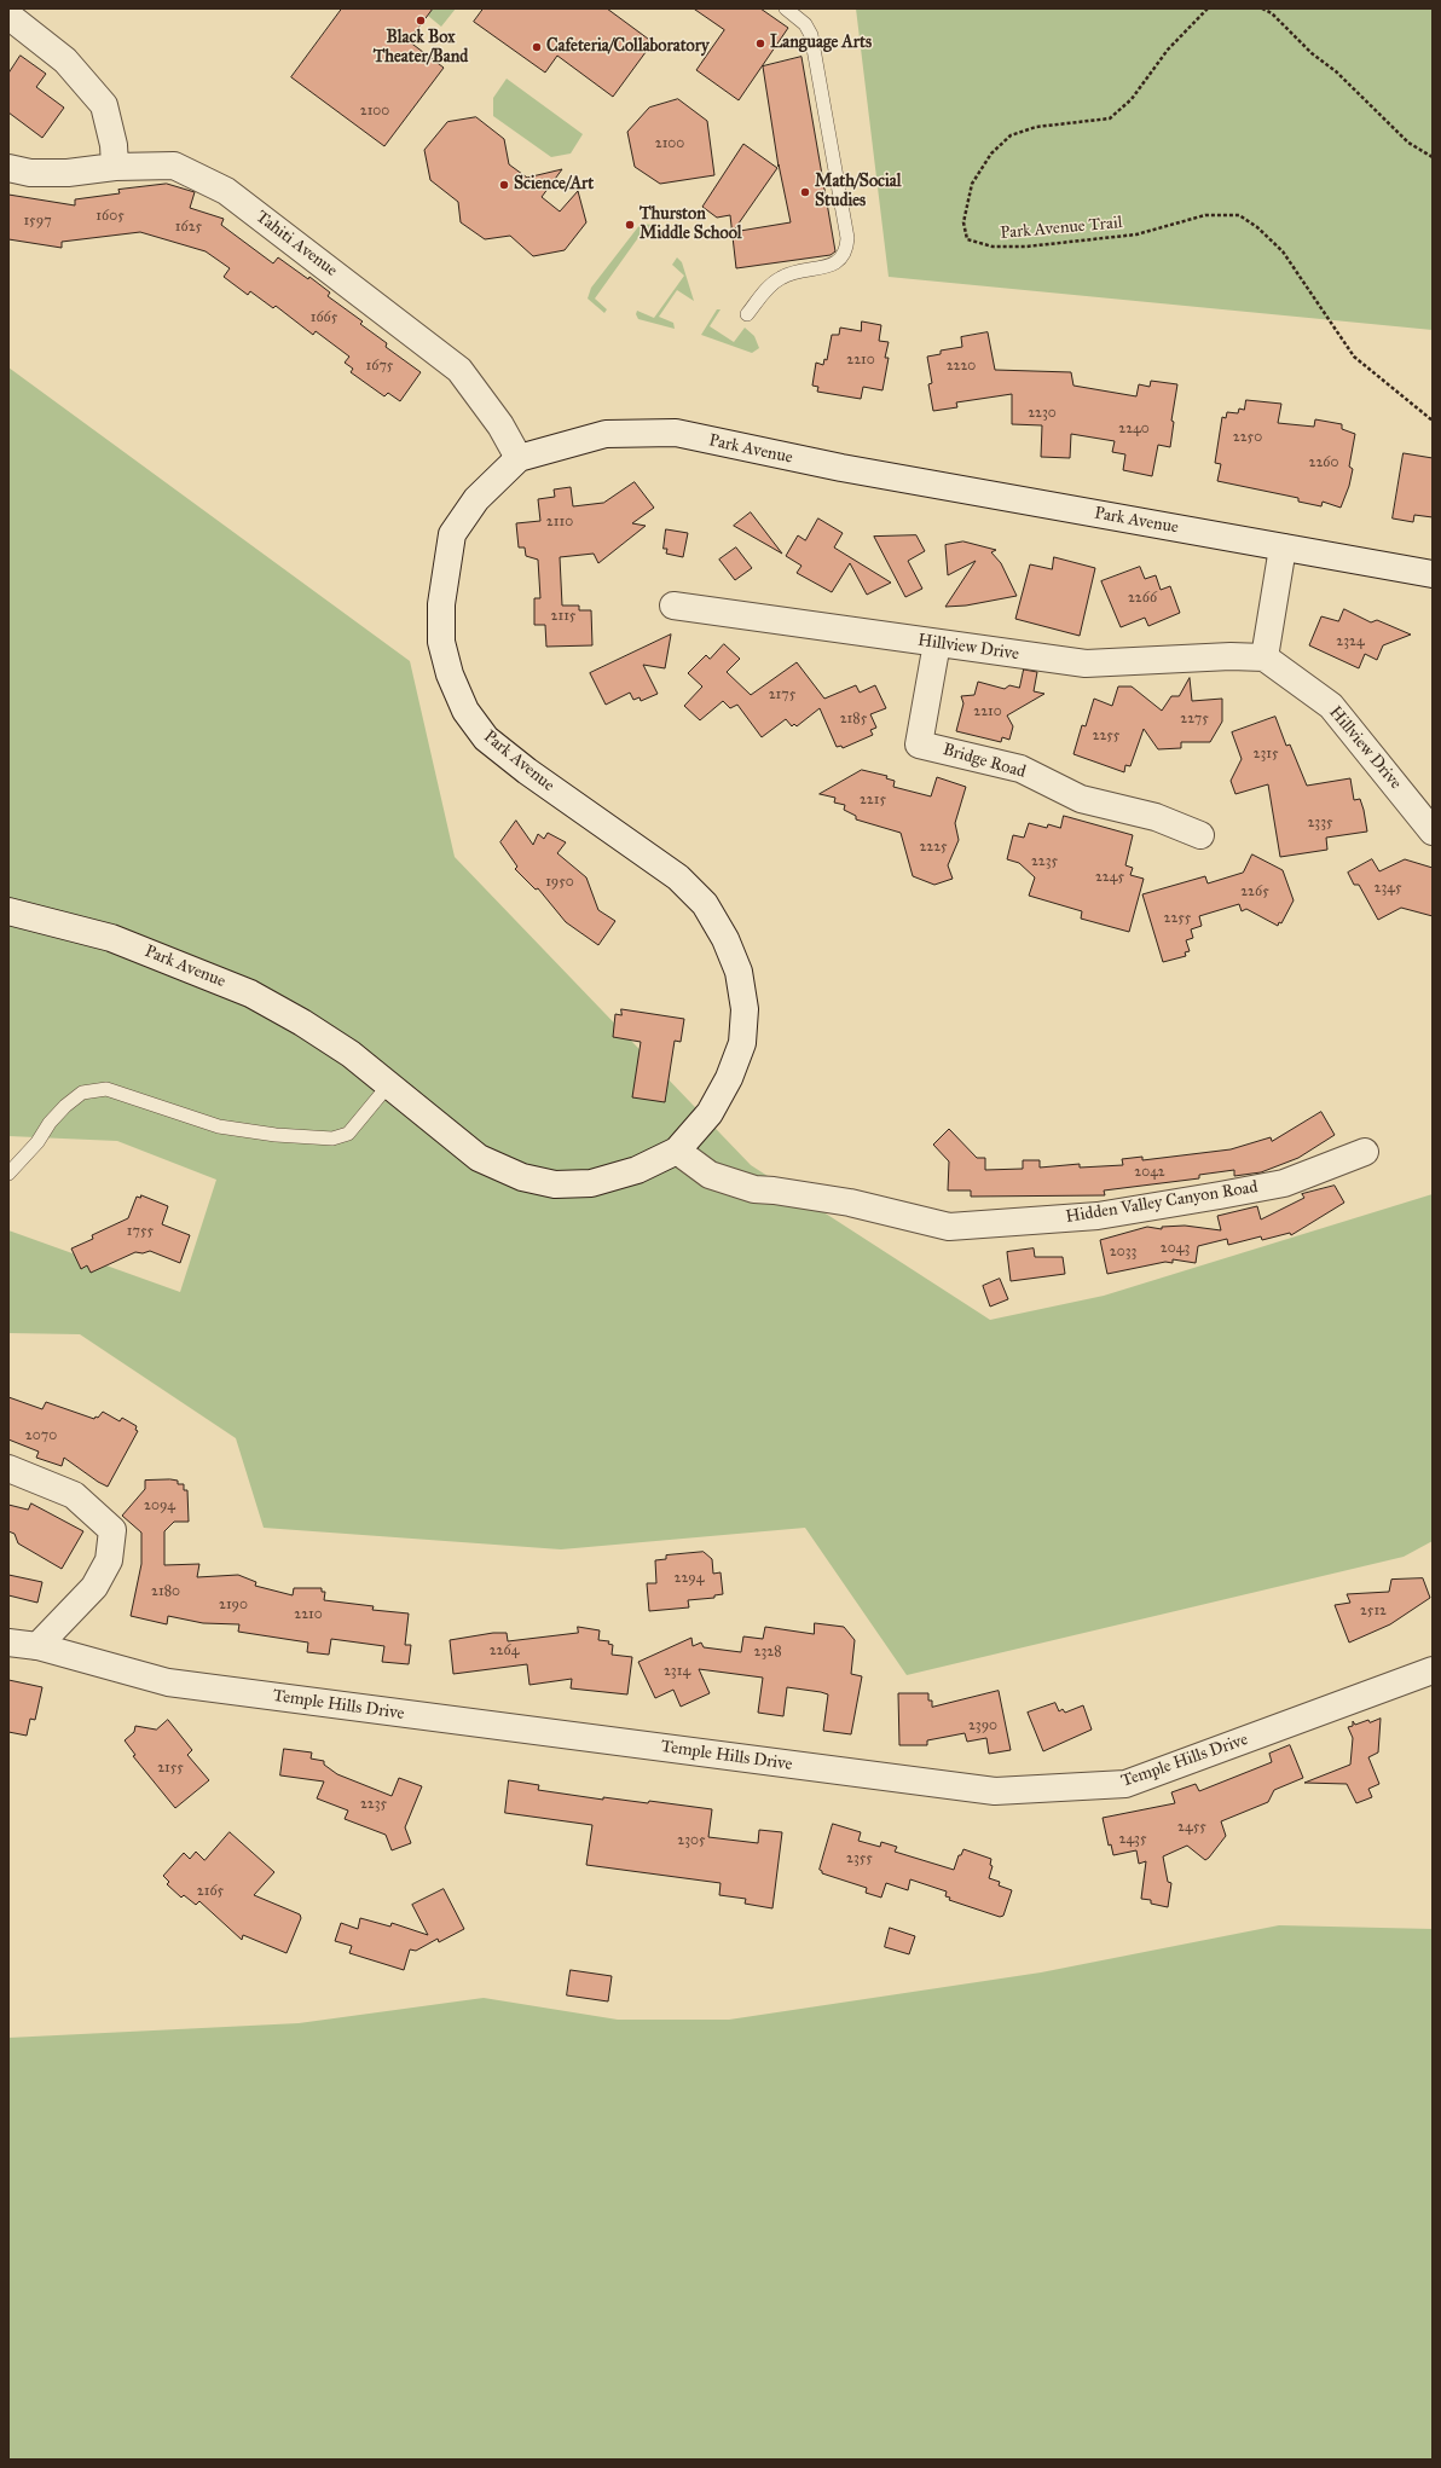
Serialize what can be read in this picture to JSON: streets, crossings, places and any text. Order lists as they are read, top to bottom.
{
  "streets": {
    "street": [
      "Tahiti Avenue",
      "Park Avenue",
      "Hillview Drive",
      "Bridge Road",
      "Hidden Valley Canyon Road",
      "Temple Hills Drive"
    ],
    "path": ["Park Avenue Trail"]
  },
  "crossings": [
    ["Tahiti Avenue", "Park Avenue"],
    ["Park Avenue", "Hidden Valley Canyon Road"],
    ["Hillview Drive", "Bridge Road"]
  ],
  "places": [
    "Black Box Theater/Band",
    "Language Arts",
    "Cafeteria/Collaboratory",
    "Science/Art",
    "Math/Social Studies",
    "Thurston Middle School"
  ],
  "house_numbers": [
    "2100",
    "2100",
    "1605",
    "1597",
    "1625",
    "1665",
    "2210",
    "1675",
    "2220",
    "2230",
    "2240",
    "2250",
    "2260",
    "2110",
    "2266",
    "2115",
    "2324",
    "2175",
    "2210",
    "2185",
    "2275",
    "2255",
    "2315",
    "2215",
    "2335",
    "2225",
    "2235",
    "2245",
    "1950",
    "2345",
    "2265",
    "2255",
    "2042",
    "1755",
    "2043",
    "2033",
    "2070",
    "2094",
    "2294",
    "2180",
    "2190",
    "2512",
    "2210",
    "2264",
    "2328",
    "2314",
    "2390",
    "2155",
    "2235",
    "2455",
    "2435",
    "2305",
    "2355",
    "2165"
  ]
}
